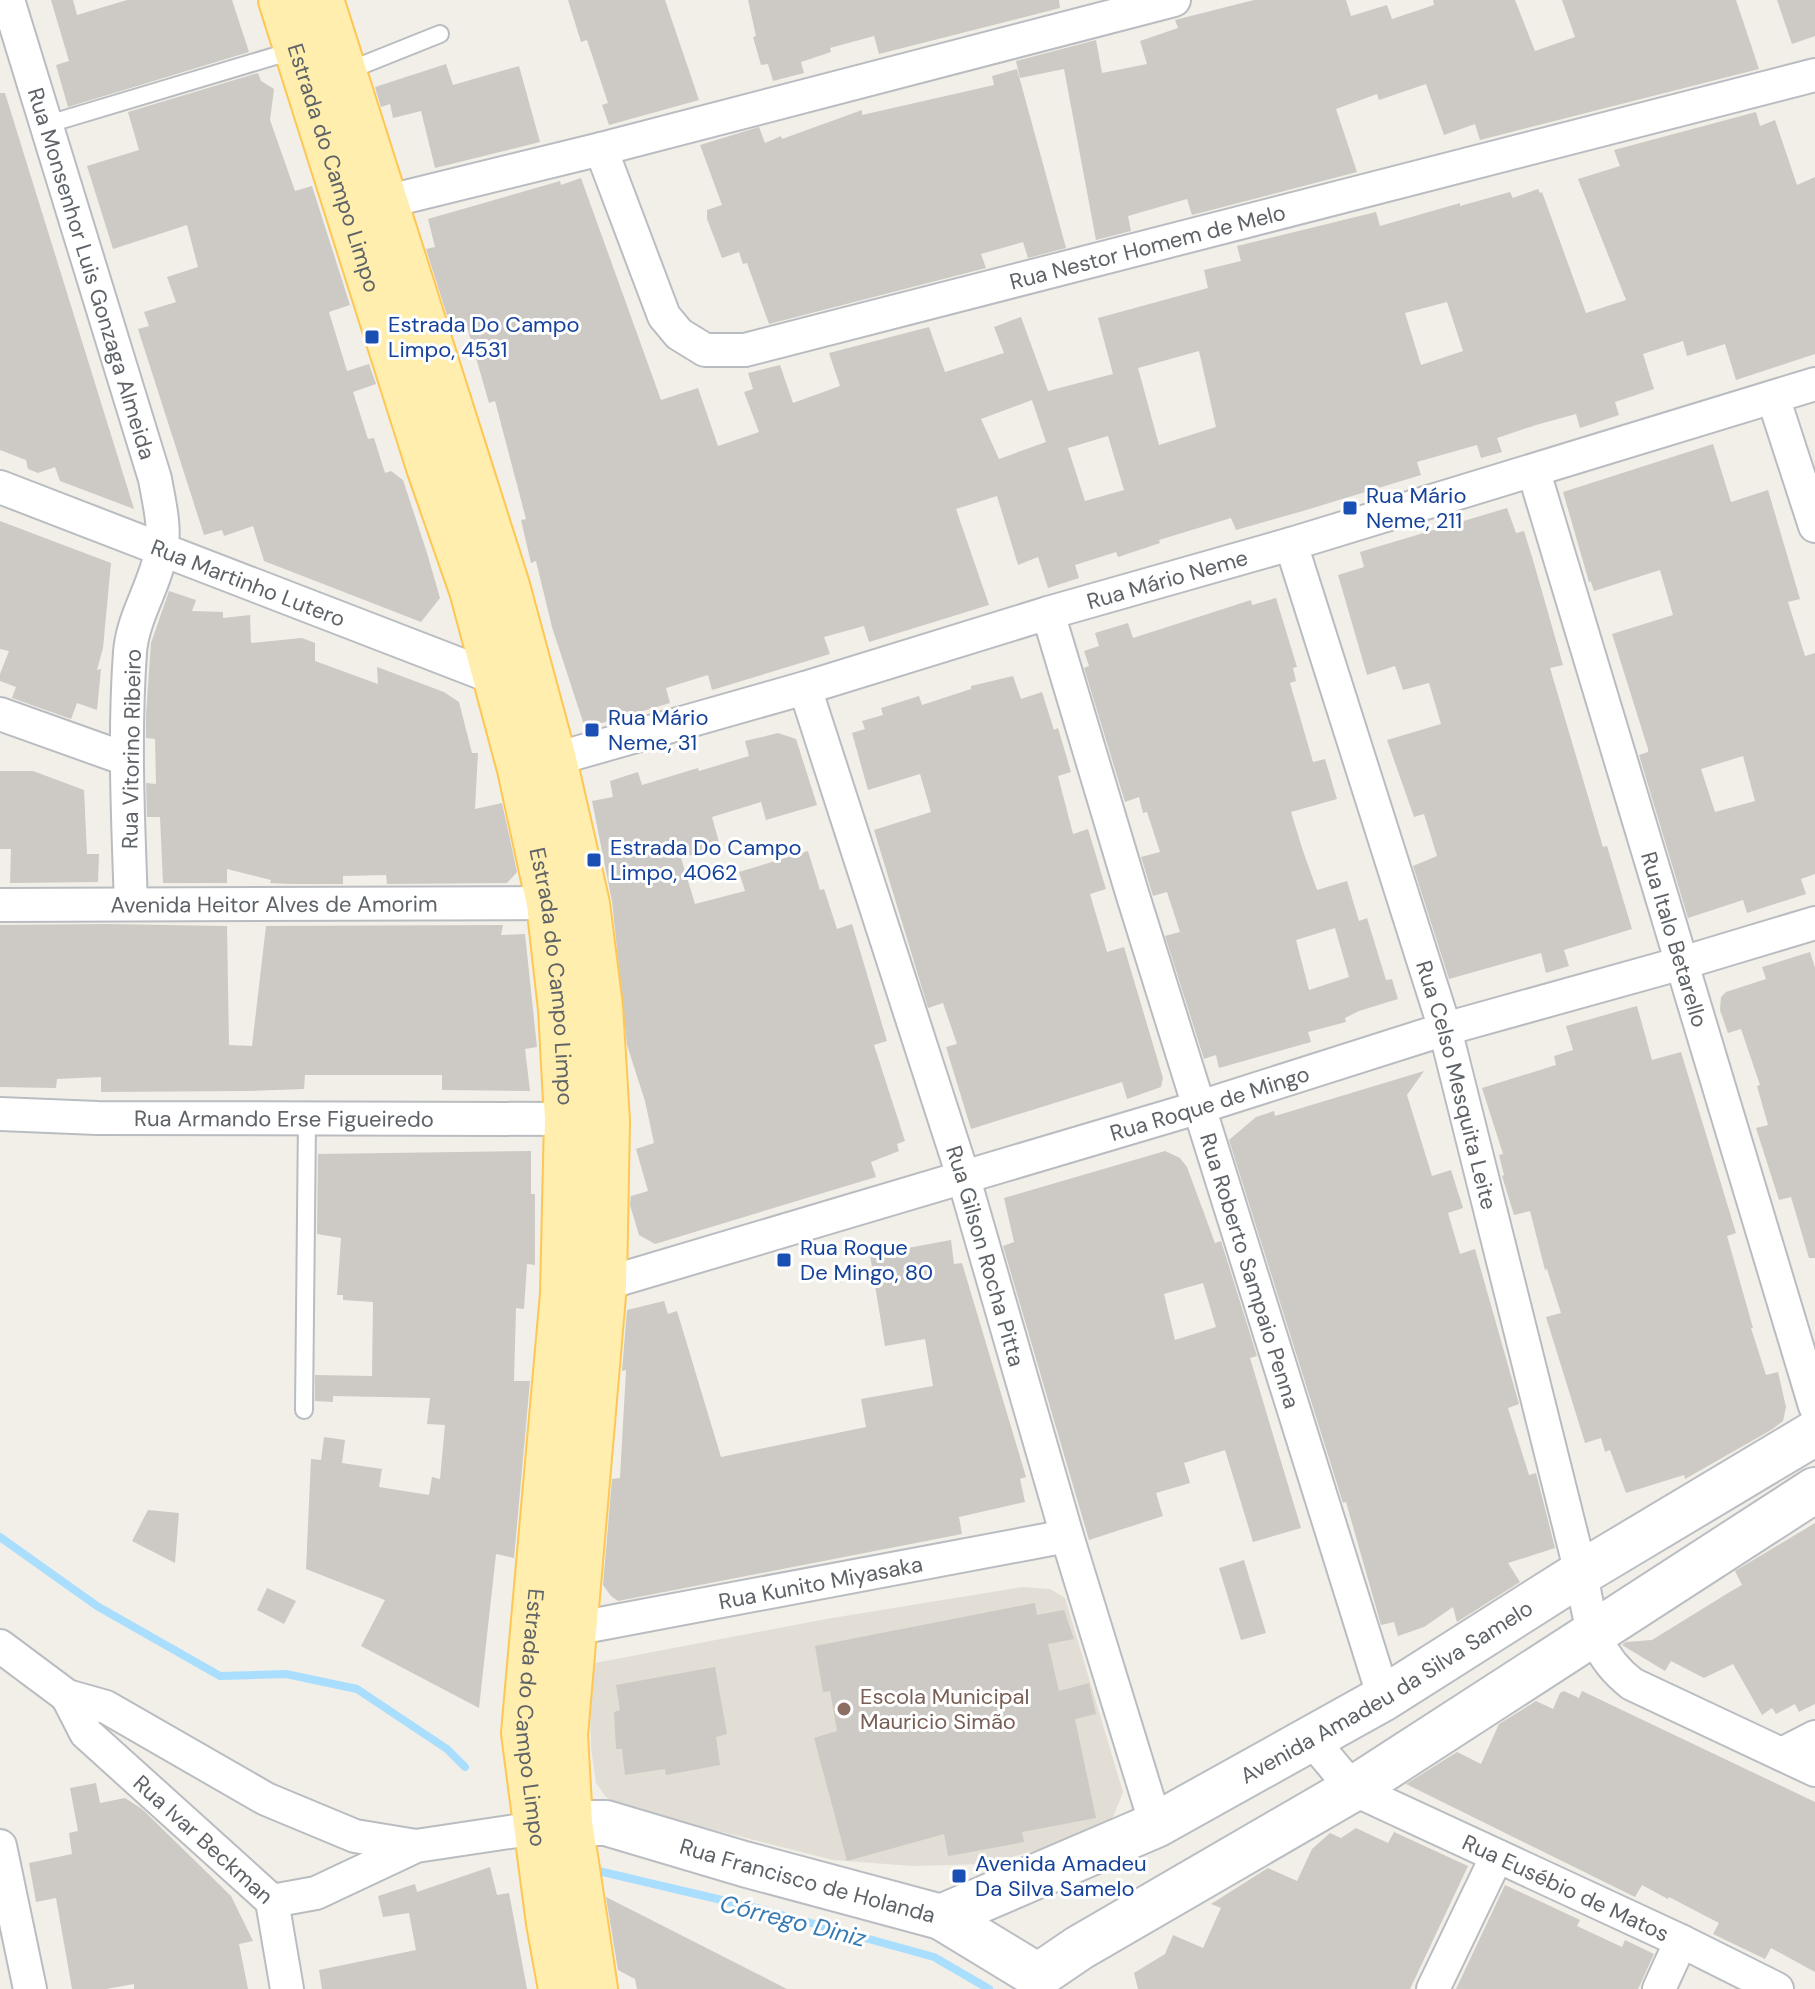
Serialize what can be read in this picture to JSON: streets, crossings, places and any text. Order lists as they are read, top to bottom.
{
  "streets": {
    "main road": ["Estrada do Campo Limpo"],
    "street": [
      "Rua Nestor Homem de Melo",
      "Rua Monsenhor Luis Gonzaga Almeida",
      "Rua Mário Neme",
      "Rua Martinho Lutero",
      "Rua Vitorino Ribeiro",
      "Avenida Heitor Alves de Amorim",
      "Rua Italo Betarello",
      "Rua Celso Mesquita Leite",
      "Rua Roque de Mingo",
      "Rua Armando Erse Figueiredo",
      "Rua Gilson Rocha Pitta",
      "Rua Roberto Sampaio Penna",
      "Rua Kunito Miyasaka",
      "Avenida Amadeu da Silva Samelo",
      "Rua Ivar Beckman",
      "Rua Francisco de Holanda",
      "Rua Eusébio de Matos"
    ]
  },
  "crossings": [
    ["Estrada do Campo Limpo", "Rua Mário Neme"],
    ["Estrada do Campo Limpo", "Rua Martinho Lutero"],
    ["Estrada do Campo Limpo", "Avenida Heitor Alves de Amorim"],
    ["Estrada do Campo Limpo", "Rua Roque de Mingo"],
    ["Estrada do Campo Limpo", "Rua Armando Erse Figueiredo"],
    ["Estrada do Campo Limpo", "Rua Kunito Miyasaka"],
    ["Estrada do Campo Limpo", "Rua Ivar Beckman"],
    ["Estrada do Campo Limpo", "Rua Francisco de Holanda"],
    ["Rua Monsenhor Luis Gonzaga Almeida", "Rua Martinho Lutero"],
    ["Rua Monsenhor Luis Gonzaga Almeida", "Rua Vitorino Ribeiro"],
    ["Rua Mário Neme", "Rua Italo Betarello"],
    ["Rua Mário Neme", "Rua Celso Mesquita Leite"],
    ["Rua Mário Neme", "Rua Gilson Rocha Pitta"],
    ["Rua Mário Neme", "Rua Roberto Sampaio Penna"],
    ["Rua Martinho Lutero", "Rua Vitorino Ribeiro"],
    ["Rua Vitorino Ribeiro", "Avenida Heitor Alves de Amorim"],
    ["Rua Italo Betarello", "Rua Roque de Mingo"],
    ["Rua Celso Mesquita Leite", "Rua Roque de Mingo"],
    ["Rua Celso Mesquita Leite", "Avenida Amadeu da Silva Samelo"],
    ["Rua Roque de Mingo", "Rua Gilson Rocha Pitta"],
    ["Rua Roque de Mingo", "Rua Roberto Sampaio Penna"],
    ["Rua Gilson Rocha Pitta", "Rua Kunito Miyasaka"],
    ["Rua Gilson Rocha Pitta", "Avenida Amadeu da Silva Samelo"],
    ["Rua Roberto Sampaio Penna", "Avenida Amadeu da Silva Samelo"],
    ["Avenida Amadeu da Silva Samelo", "Rua Francisco de Holanda"],
    ["Rua Ivar Beckman", "Rua Francisco de Holanda"]
  ],
  "water": ["Córrego Diniz"],
  "places": {
    "transit": [
      "Estrada Do Campo Limpo, 4531",
      "Rua Mário Neme, 211",
      "Rua Mário Neme, 31",
      "Estrada Do Campo Limpo, 4062",
      "Rua Roque De Mingo, 80",
      "Avenida Amadeu Da Silva Samelo"
    ],
    "other": ["Escola Municipal Mauricio Simão"]
  }
}
